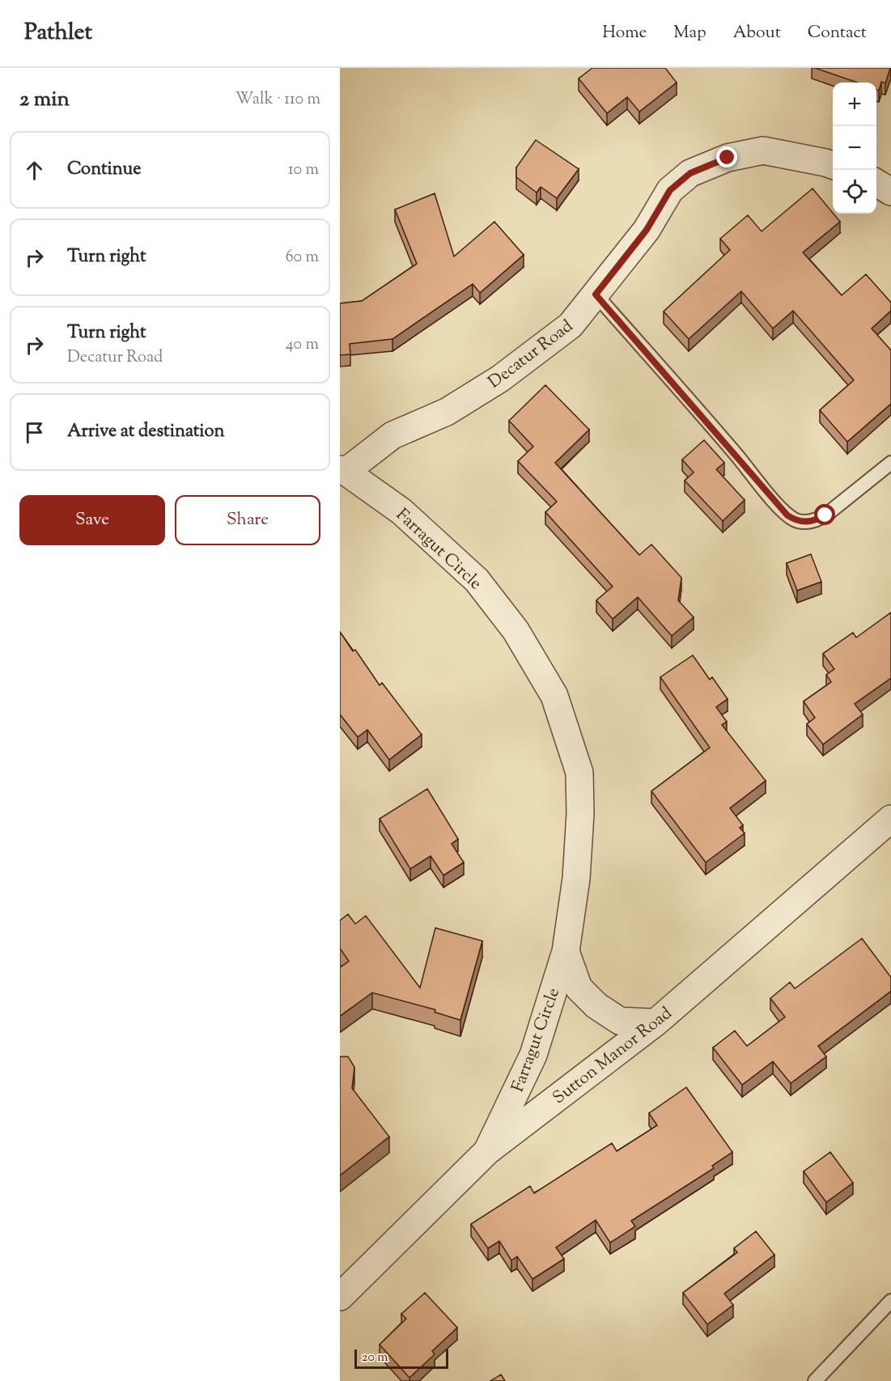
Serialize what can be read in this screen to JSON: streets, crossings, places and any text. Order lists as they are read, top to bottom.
{
  "streets": {
    "street": ["Decatur Road", "Farragut Circle", "Sutton Manor Road"]
  },
  "crossings": [
    ["Decatur Road", "Farragut Circle"],
    ["Farragut Circle", "Sutton Manor Road"]
  ],
  "scale_bar": "20 m",
  "page": {
    "header": "Pathlet",
    "nav": [
      "Home",
      "Map",
      "About",
      "Contact"
    ],
    "heading": ["2 min", "Walk · 110 m"],
    "map_buttons": ["+", "−"],
    "list": [
      ["Continue", "10 m"],
      ["Turn right", "60 m"],
      ["Turn right", "Decatur Road", "40 m"],
      "Arrive at destination"
    ],
    "buttons": ["Save", "Share"],
    "scale": "20 m"
  }
}
